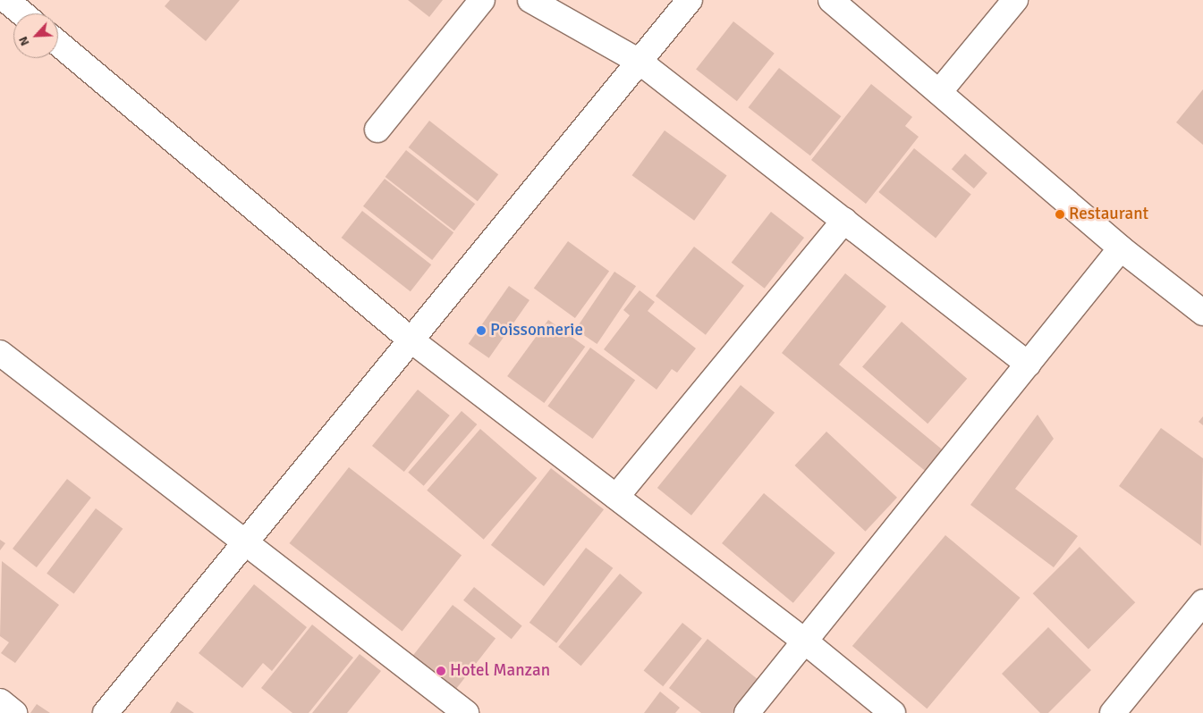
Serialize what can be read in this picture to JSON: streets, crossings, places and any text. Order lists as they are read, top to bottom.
{
  "places": ["Restaurant", "Poissonnerie", "Hotel Manzan"],
  "north": "bottom left"
}
